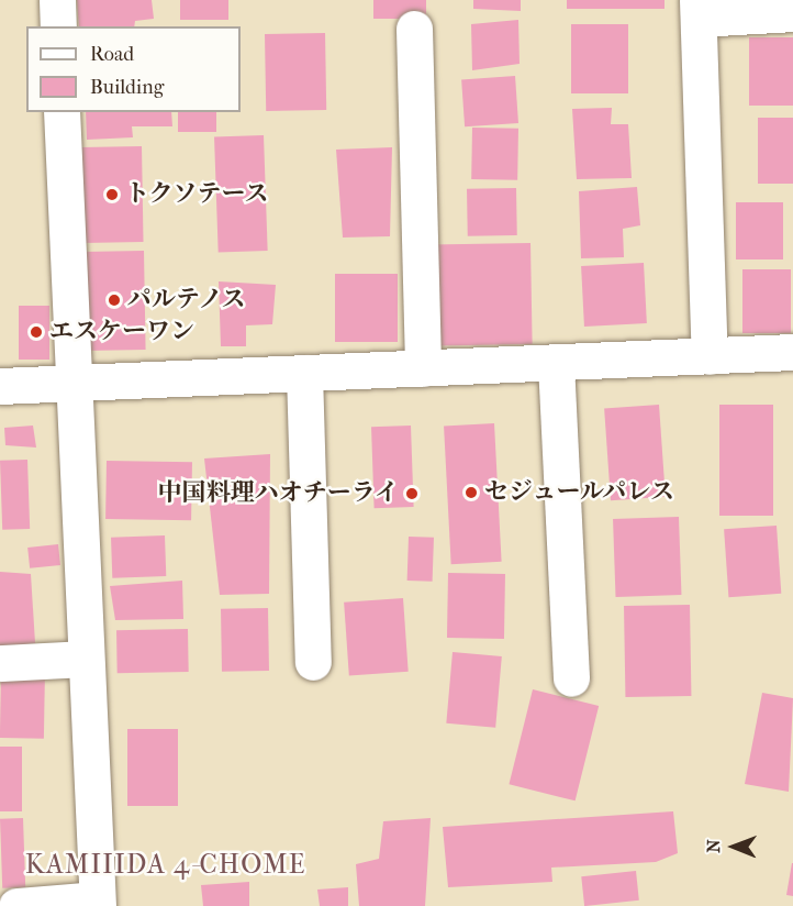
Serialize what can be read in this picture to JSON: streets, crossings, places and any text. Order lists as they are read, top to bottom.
{
  "districts": ["KAMIIIDA 4-CHOME"],
  "places": [
    "トクソテース",
    "パルテノス",
    "エスケーワン",
    "セジュールパレス",
    "中国料理ハオチーライ"
  ],
  "legend": ["Road", "Building"],
  "north": "left"
}
